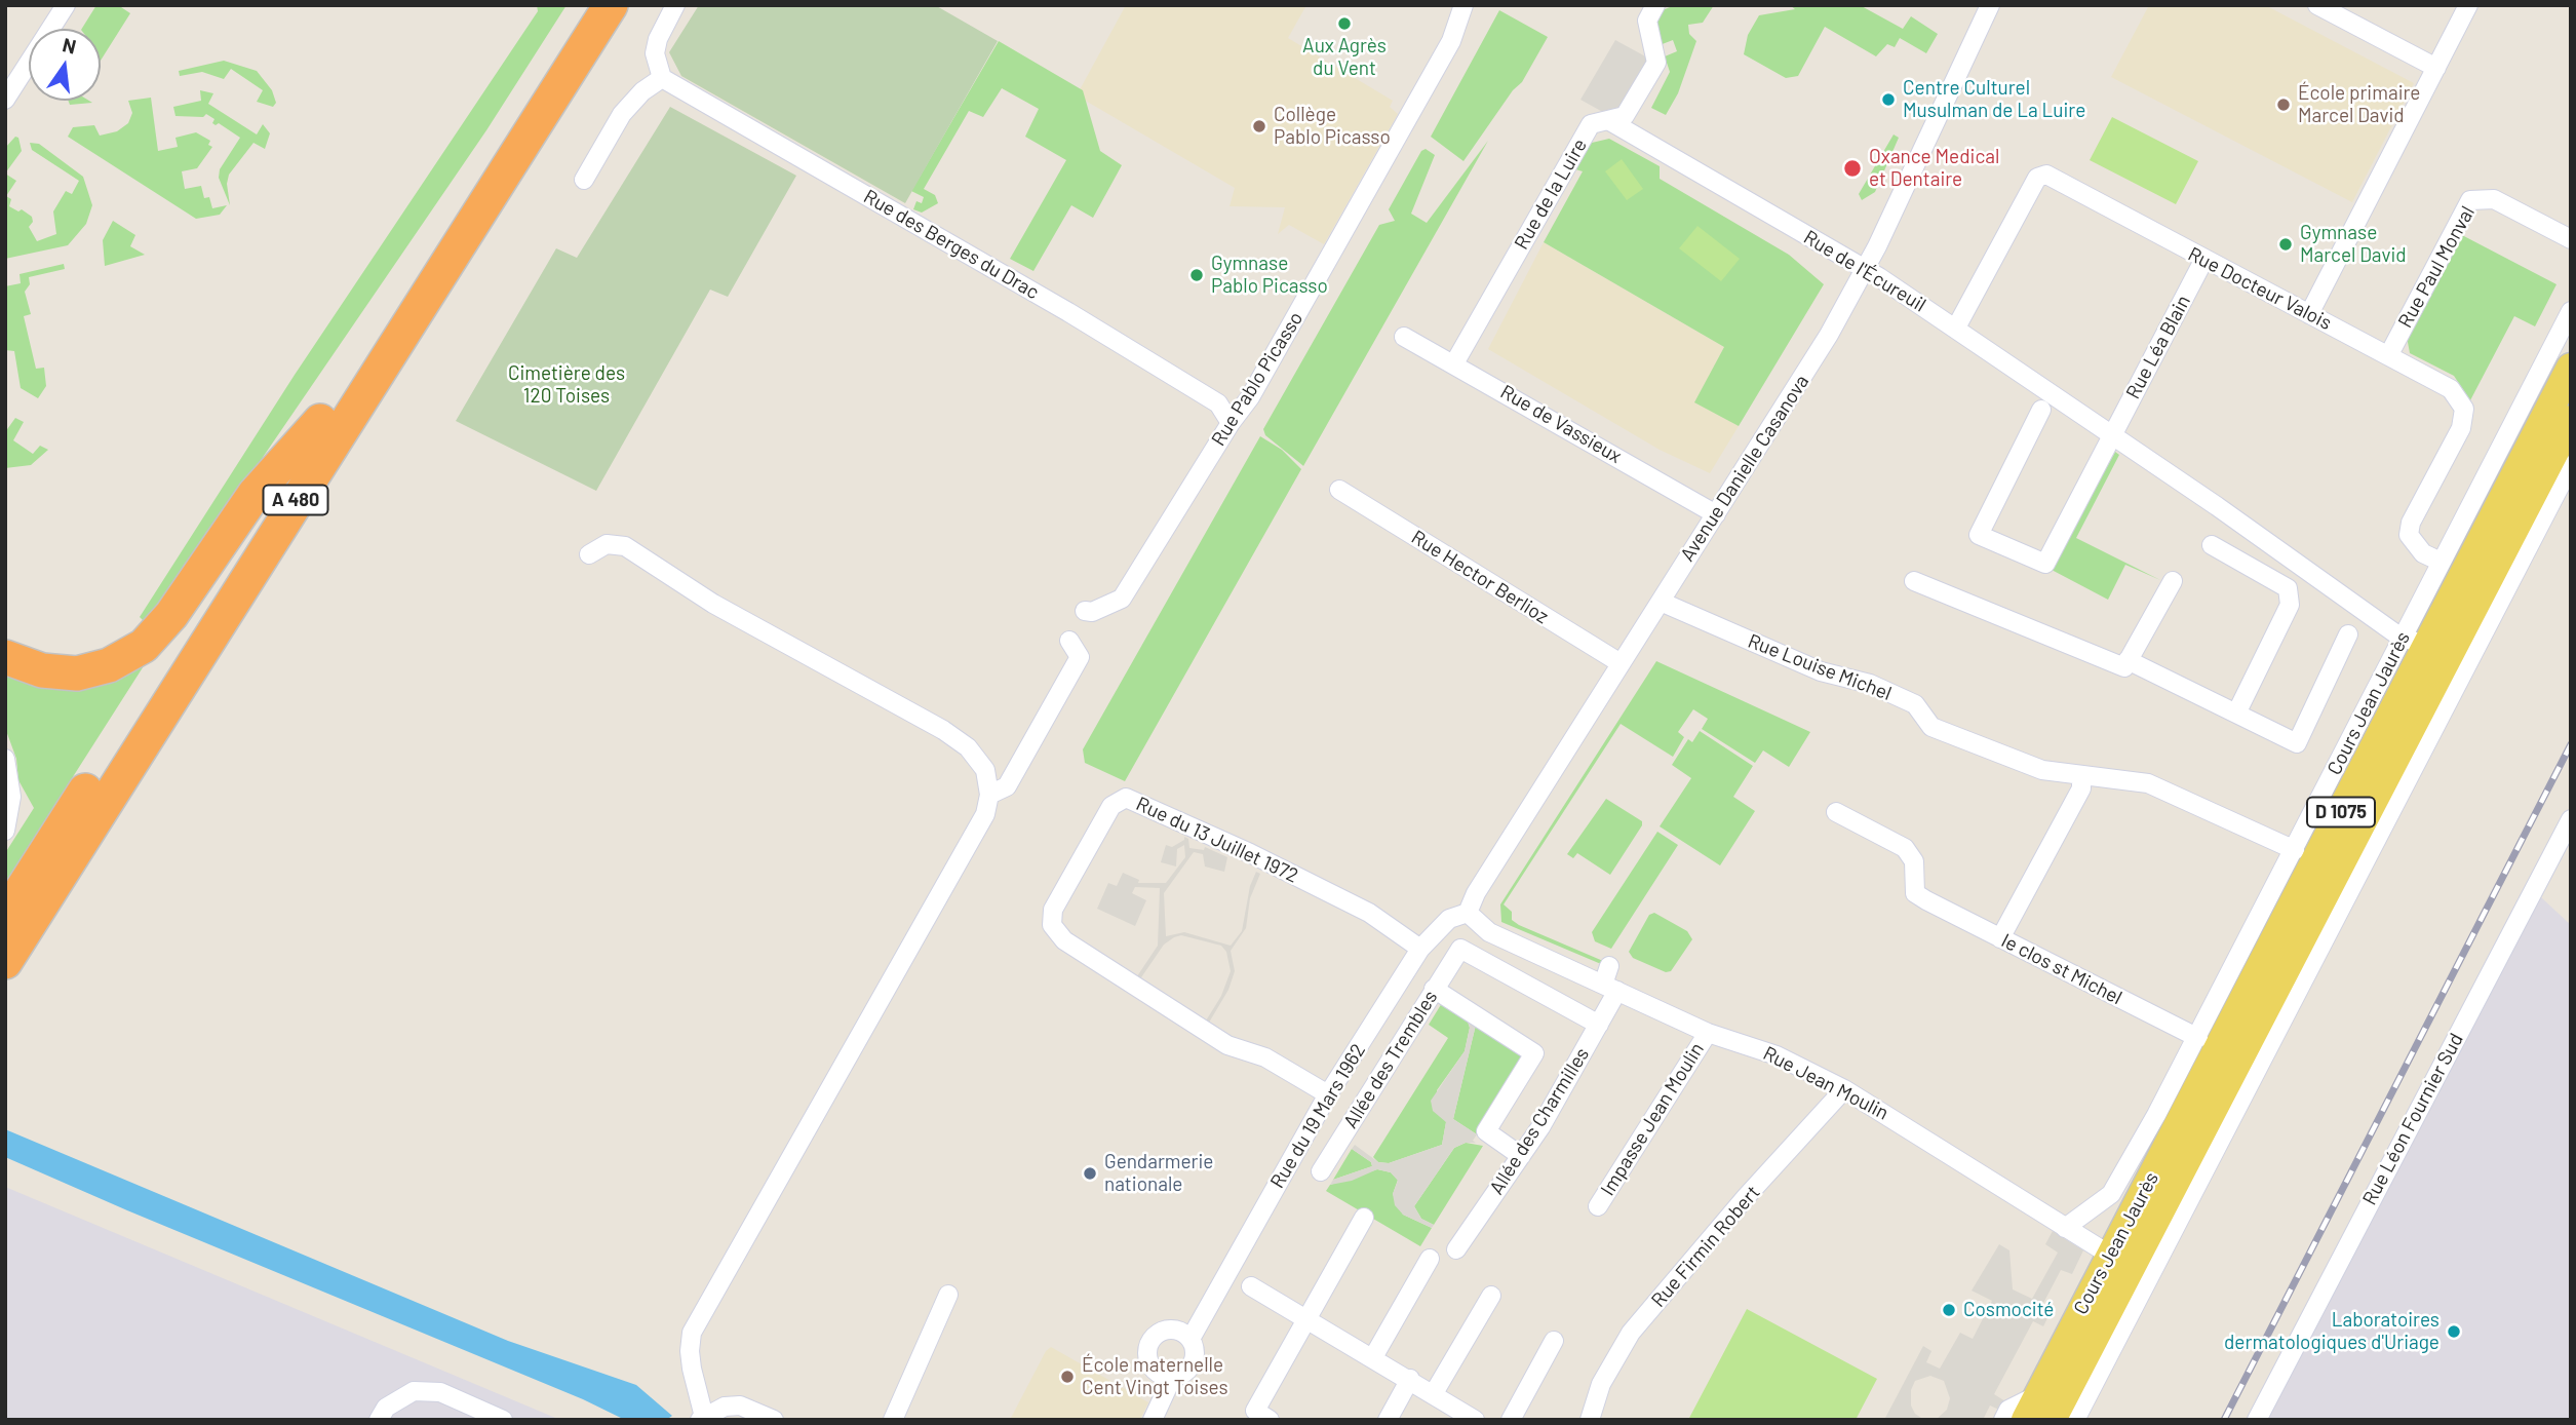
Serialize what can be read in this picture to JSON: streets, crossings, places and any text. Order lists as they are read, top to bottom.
{
  "streets": {
    "highway": ["A 480"],
    "main road": ["Cours Jean Jaurès", "D 1075"],
    "street": [
      "Rue de la Luire",
      "Rue des Berges du Drac",
      "Rue Paul Monval",
      "Rue de l'Écureuil",
      "Rue Docteur Valois",
      "Rue Léa Blain",
      "Rue Pablo Picasso",
      "Rue de Vassieux",
      "Avenue Danielle Casanova",
      "Rue Hector Berlioz",
      "Rue Louise Michel",
      "Rue du 13 Juillet 1972",
      "le clos st Michel",
      "Allée des Trembles",
      "Rue Jean Moulin",
      "Rue du 19 Mars 1962",
      "Impasse Jean Moulin",
      "Rue Léon Fournier Sud",
      "Allée des Charmilles",
      "Rue Firmin Robert"
    ]
  },
  "crossings": [
    ["Rue de la Luire", "Rue de l'Écureuil"],
    ["Rue de la Luire", "Rue de Vassieux"],
    ["Rue des Berges du Drac", "Rue Pablo Picasso"],
    ["Rue Paul Monval", "Rue Docteur Valois"],
    ["Rue de l'Écureuil", "Rue Docteur Valois"],
    ["Rue de l'Écureuil", "Rue Léa Blain"],
    ["Rue de l'Écureuil", "Avenue Danielle Casanova"],
    ["Rue de l'Écureuil", "Cours Jean Jaurès"],
    ["Rue Docteur Valois", "Rue Léa Blain"],
    ["Rue Docteur Valois", "Cours Jean Jaurès"],
    ["Rue de Vassieux", "Avenue Danielle Casanova"],
    ["Avenue Danielle Casanova", "Rue Hector Berlioz"],
    ["Avenue Danielle Casanova", "Rue Louise Michel"],
    ["Avenue Danielle Casanova", "Rue Jean Moulin"],
    ["Avenue Danielle Casanova", "Rue du 19 Mars 1962"],
    ["Rue Louise Michel", "Cours Jean Jaurès"],
    ["Cours Jean Jaurès", "D 1075"],
    ["Cours Jean Jaurès", "le clos st Michel"],
    ["Cours Jean Jaurès", "Rue Jean Moulin"],
    ["Rue du 13 Juillet 1972", "Rue du 19 Mars 1962"],
    ["Allée des Trembles", "Allée des Charmilles"],
    ["Rue Jean Moulin", "Rue du 19 Mars 1962"],
    ["Rue Jean Moulin", "Impasse Jean Moulin"],
    ["Rue Jean Moulin", "Allée des Charmilles"],
    ["Rue Jean Moulin", "Rue Firmin Robert"]
  ],
  "parks": ["Cimetière des 120 Toises"],
  "places": [
    "Aux Agrès du Vent",
    "Centre Culturel Musulman de La Luire",
    "École primaire Marcel David",
    "Collège Pablo Picasso",
    "Oxance Medical et Dentaire",
    "Gymnase Marcel David",
    "Gymnase Pablo Picasso",
    "Gendarmerie nationale",
    "Cosmocité",
    "Laboratoires dermatologiques d'Uriage",
    "École maternelle Cent Vingt Toises"
  ],
  "north": "top"
}
